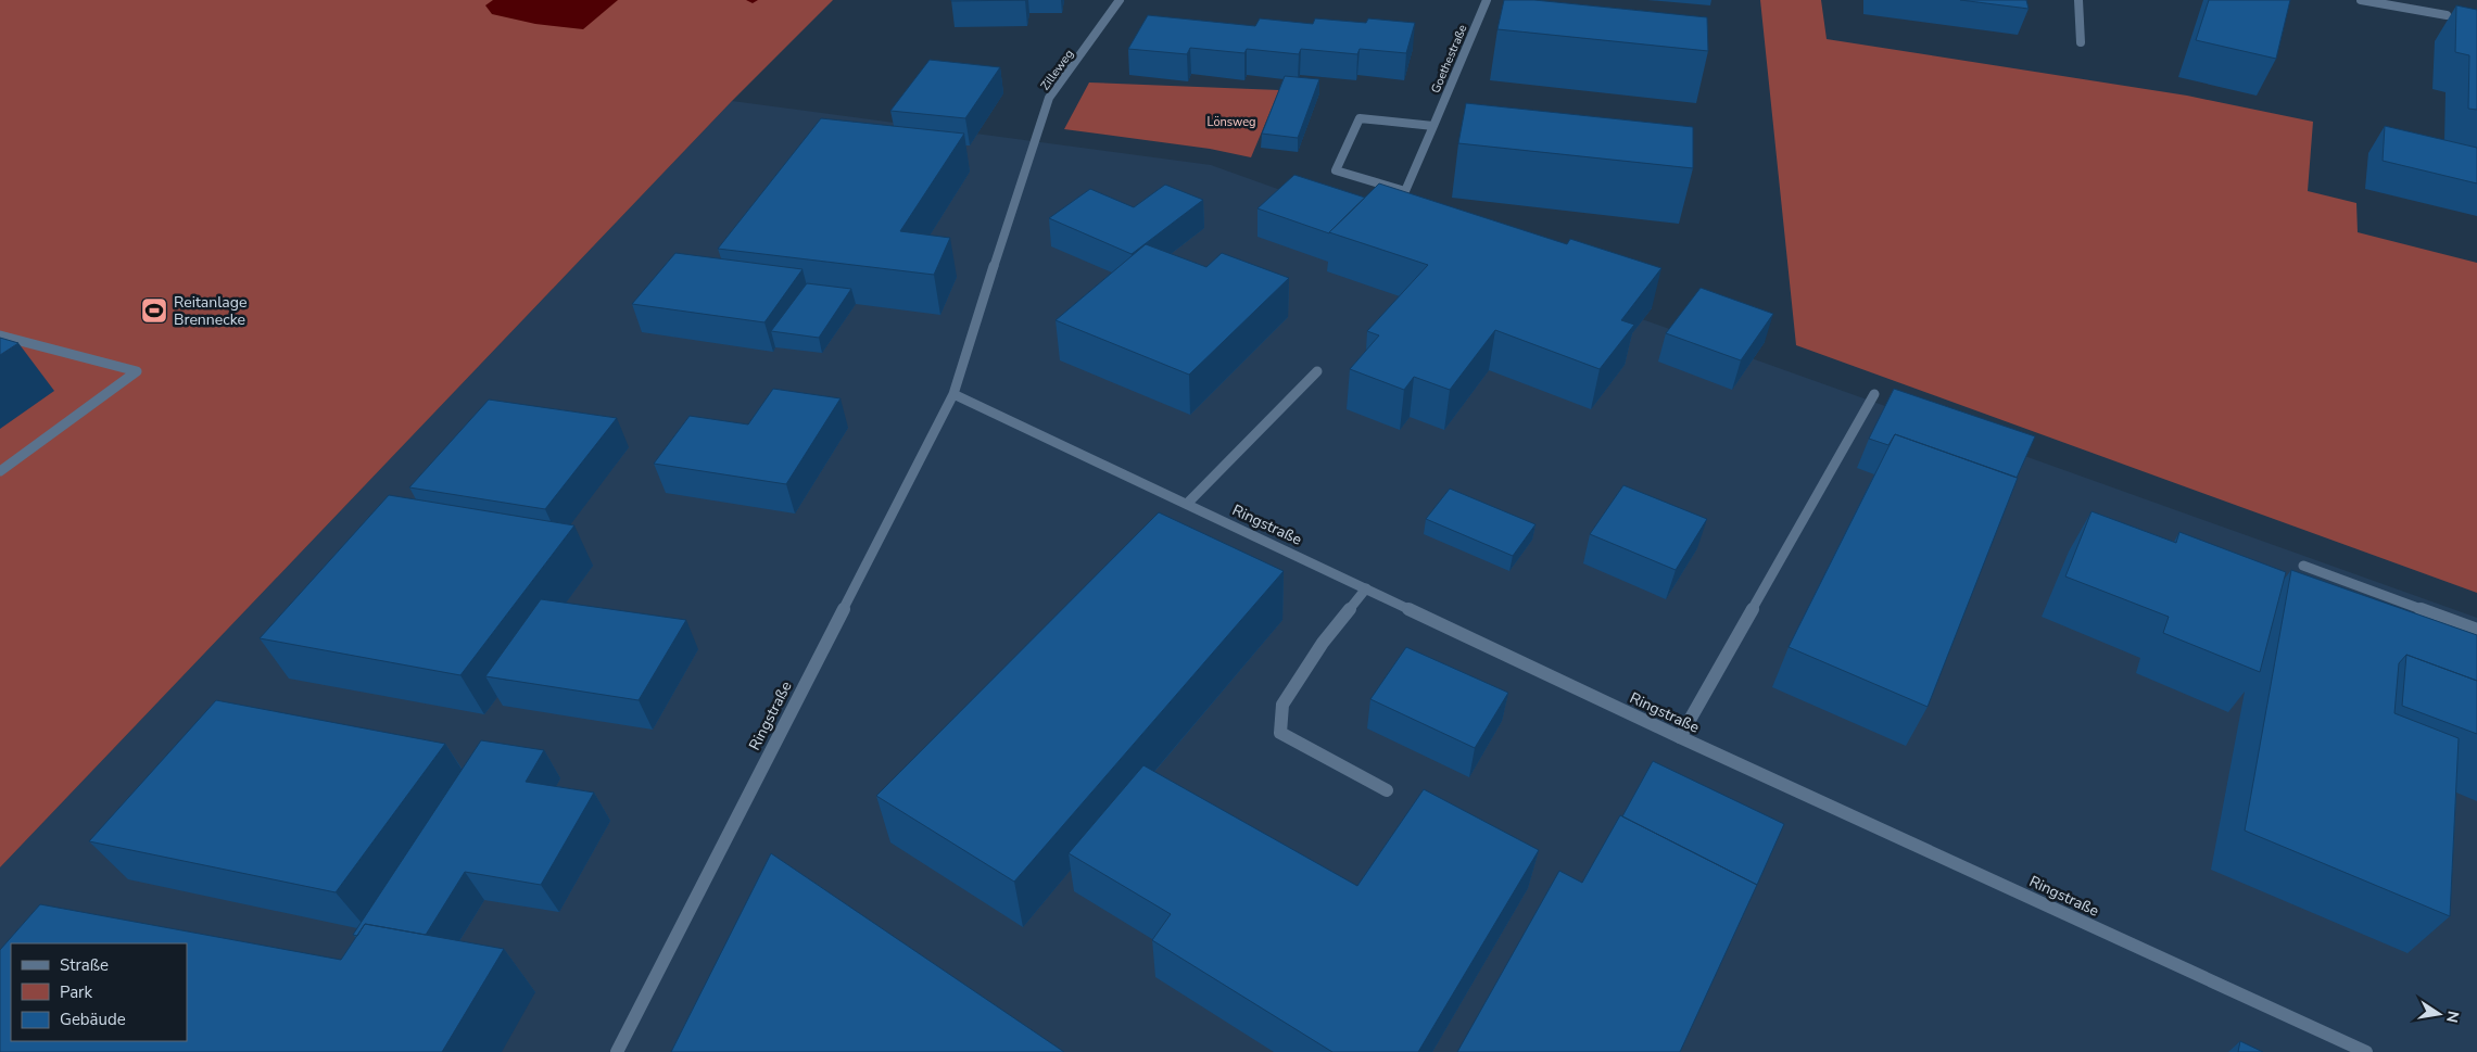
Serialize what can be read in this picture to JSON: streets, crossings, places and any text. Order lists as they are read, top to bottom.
{
  "streets": {
    "street": ["Goethestraße", "Zilleweg", "Ringstraße"]
  },
  "crossings": [
    ["Zilleweg", "Ringstraße"]
  ],
  "parks": ["Lönsweg"],
  "places": {
    "sports": ["Reitanlage Brennecke"]
  },
  "legend": ["Straße", "Park", "Gebäude"],
  "north": "right"
}
